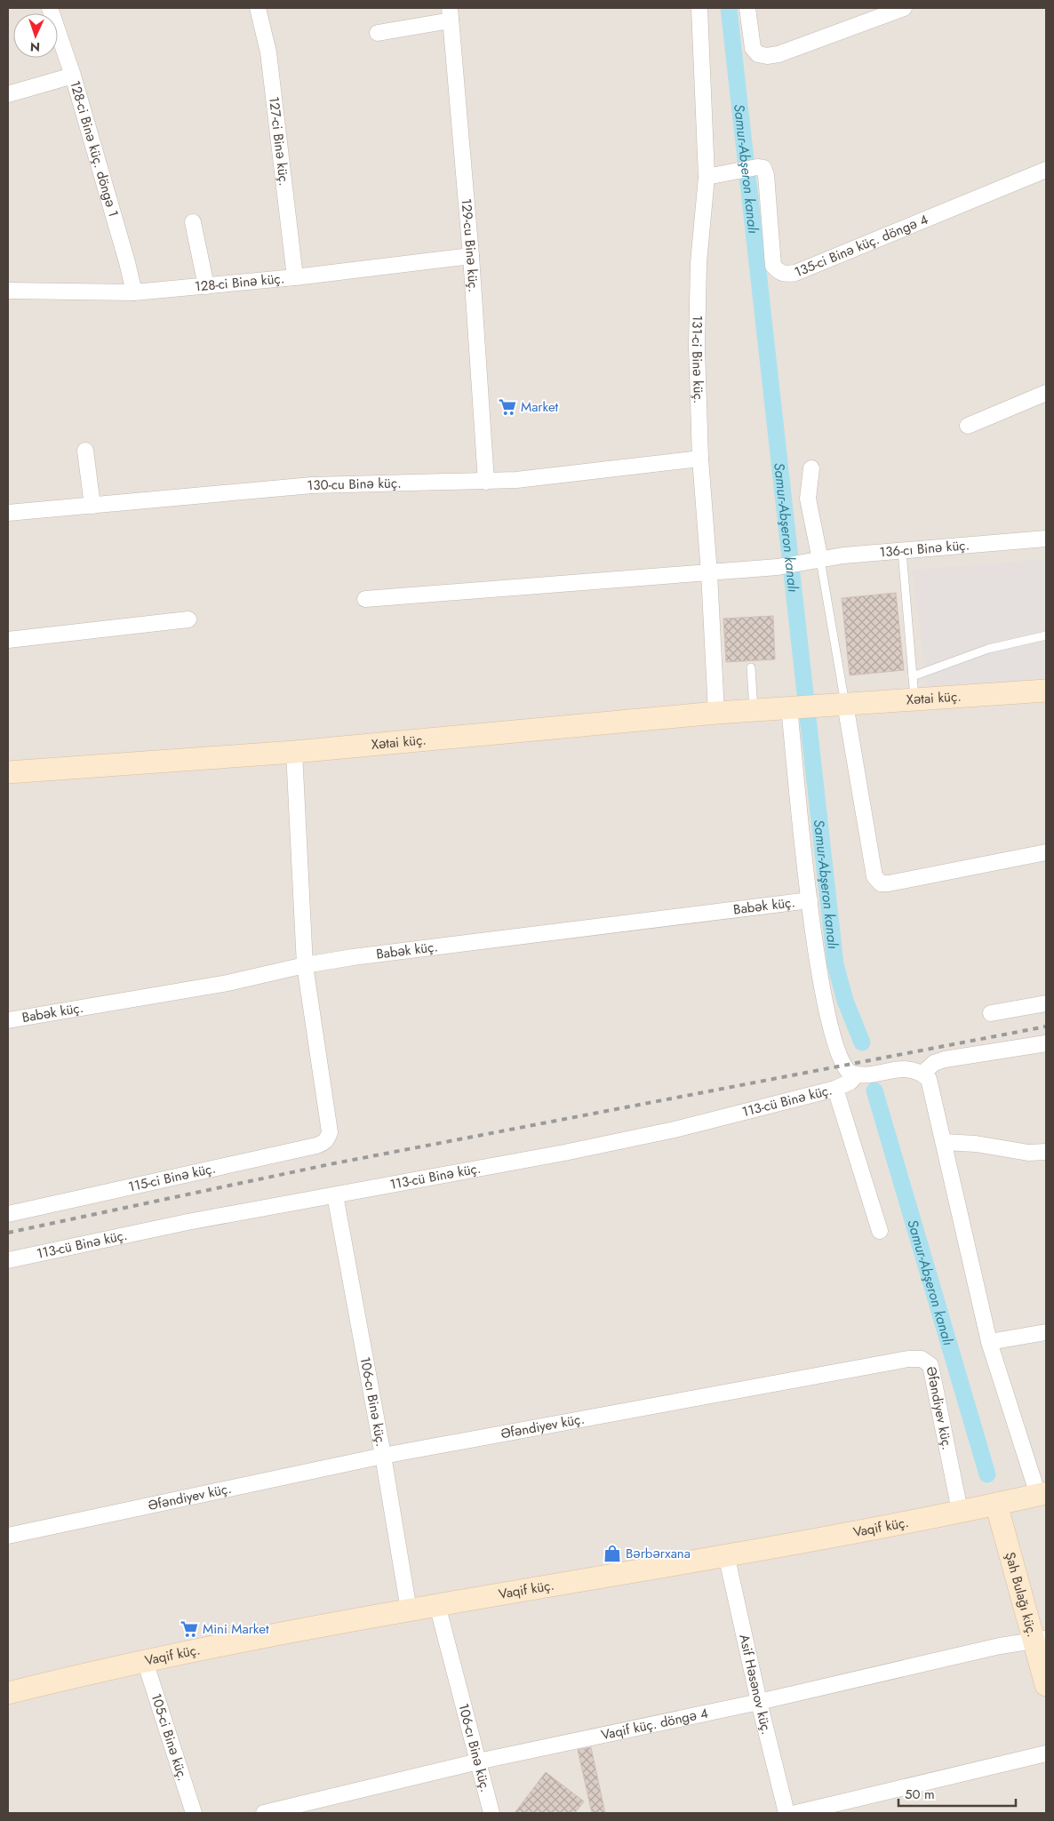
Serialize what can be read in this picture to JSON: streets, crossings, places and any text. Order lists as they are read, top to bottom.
{
  "streets": {
    "street": [
      "127-ci Binə küç.",
      "128-ci Binə küç. döngə 1",
      "129-cu Binə küç.",
      "135-ci Binə küç. döngə 4",
      "128-ci Binə küç.",
      "131-ci Binə küç.",
      "130-cu Binə küç.",
      "136-cı Binə küç.",
      "Xətai küç.",
      "Babək küç.",
      "113-cü Binə küç.",
      "115-ci Binə küç.",
      "106-cı Binə küç.",
      "Əfəndiyev küç.",
      "Vaqif küç.",
      "Şah Bulağı küç.",
      "Asif Həsənov küç.",
      "Vaqif küç. döngə 4",
      "105-ci Binə küç."
    ]
  },
  "crossings": [
    ["127-ci Binə küç.", "128-ci Binə küç."],
    ["128-ci Binə küç. döngə 1", "128-ci Binə küç."],
    ["129-cu Binə küç.", "128-ci Binə küç."],
    ["129-cu Binə küç.", "130-cu Binə küç."],
    ["135-ci Binə küç. döngə 4", "131-ci Binə küç."],
    ["131-ci Binə küç.", "130-cu Binə küç."],
    ["131-ci Binə küç.", "136-cı Binə küç."],
    ["131-ci Binə küç.", "Xətai küç."],
    ["Babək küç.", "115-ci Binə küç."],
    ["113-cü Binə küç.", "106-cı Binə küç."],
    ["106-cı Binə küç.", "Əfəndiyev küç."],
    ["106-cı Binə küç.", "Vaqif küç."],
    ["106-cı Binə küç.", "Vaqif küç. döngə 4"],
    ["Əfəndiyev küç.", "Vaqif küç."],
    ["Vaqif küç.", "Şah Bulağı küç."],
    ["Vaqif küç.", "Asif Həsənov küç."],
    ["Vaqif küç.", "105-ci Binə küç."],
    ["Şah Bulağı küç.", "Vaqif küç. döngə 4"],
    ["Asif Həsənov küç.", "Vaqif küç. döngə 4"]
  ],
  "water": ["Samur-Abşeron kanalı"],
  "places": {
    "supermarket": ["Market", "Mini Market"],
    "shop": ["Bərbərxana"]
  },
  "scale_bar": "50 m",
  "north": "bottom"
}
